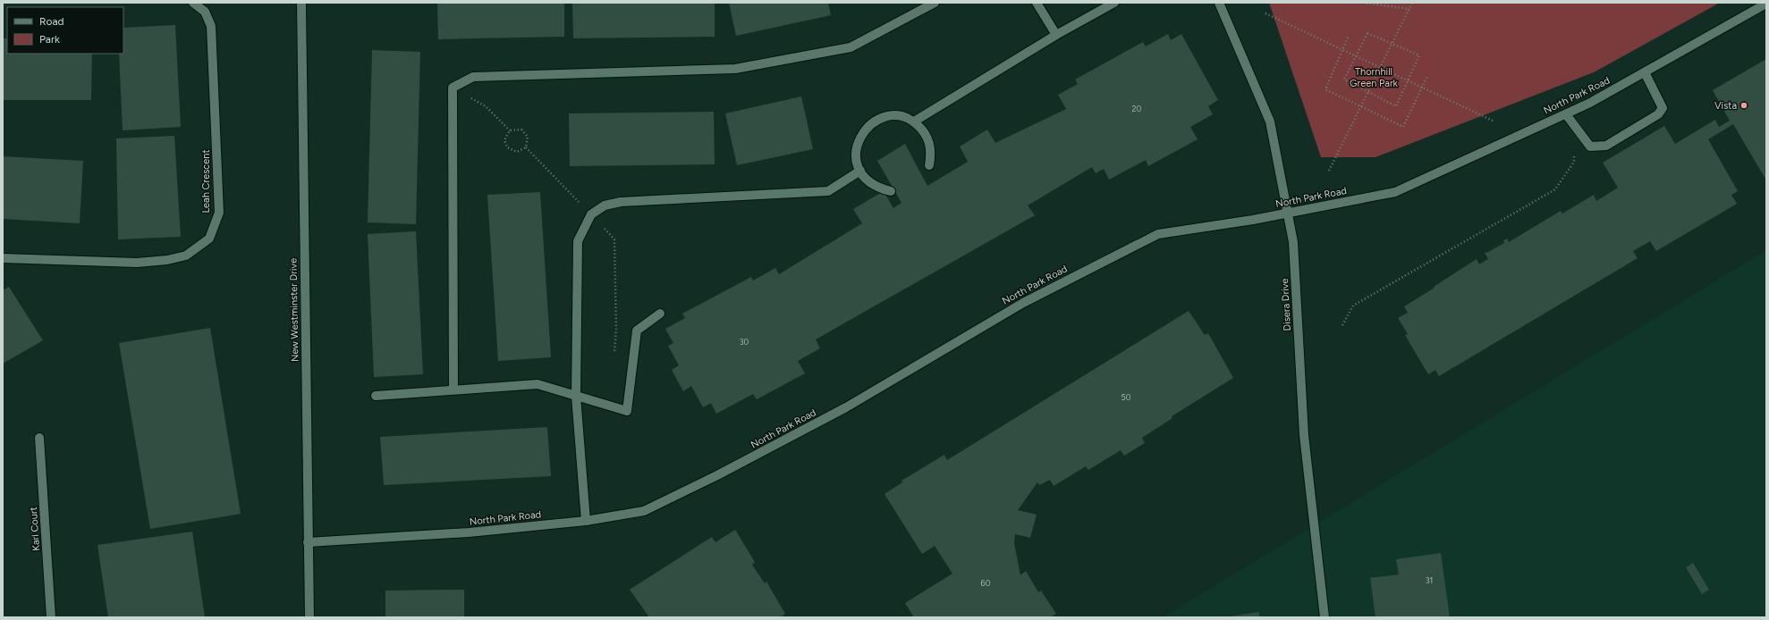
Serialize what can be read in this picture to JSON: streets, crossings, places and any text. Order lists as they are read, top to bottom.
{
  "streets": {
    "street": [
      "North Park Road",
      "Leah Crescent",
      "Disera Drive",
      "New Westminster Drive",
      "Karl Court"
    ]
  },
  "crossings": [
    ["North Park Road", "Disera Drive"],
    ["North Park Road", "New Westminster Drive"]
  ],
  "parks": ["Thornhill Green Park"],
  "places": ["Vista"],
  "house_numbers": [
    "20",
    "30",
    "50",
    "31",
    "60"
  ],
  "legend": ["Road", "Park"]
}
